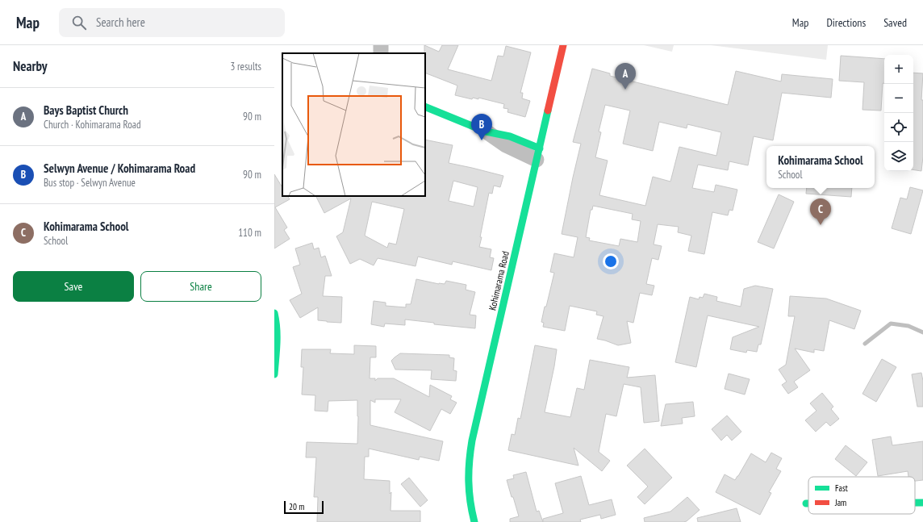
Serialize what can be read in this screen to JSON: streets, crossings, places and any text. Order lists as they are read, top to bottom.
{
  "streets": {
    "main road": ["Kohimarama Road"]
  },
  "legend": ["Fast", "Jam"],
  "scale_bar": "20 m",
  "page": {
    "header": "Map",
    "search": "Search here",
    "nav": ["Map", "Directions", "Saved"],
    "heading": ["Nearby", "3 results"],
    "map_buttons": ["+", "−"],
    "pins": ["A", "B", "C"],
    "list": [
      {
        "mark": "A",
        "name": "Bays Baptist Church",
        "note": "Church · Kohimarama Road",
        "value": "90 m"
      },
      {
        "mark": "B",
        "name": "Selwyn Avenue / Kohimarama Road",
        "note": "Bus stop · Selwyn Avenue",
        "value": "90 m"
      },
      {
        "mark": "C",
        "name": "Kohimarama School",
        "note": "School",
        "value": "110 m"
      }
    ],
    "popup": ["Kohimarama School", "School"],
    "buttons": ["Save", "Share"],
    "scale": "20 m"
  }
}
